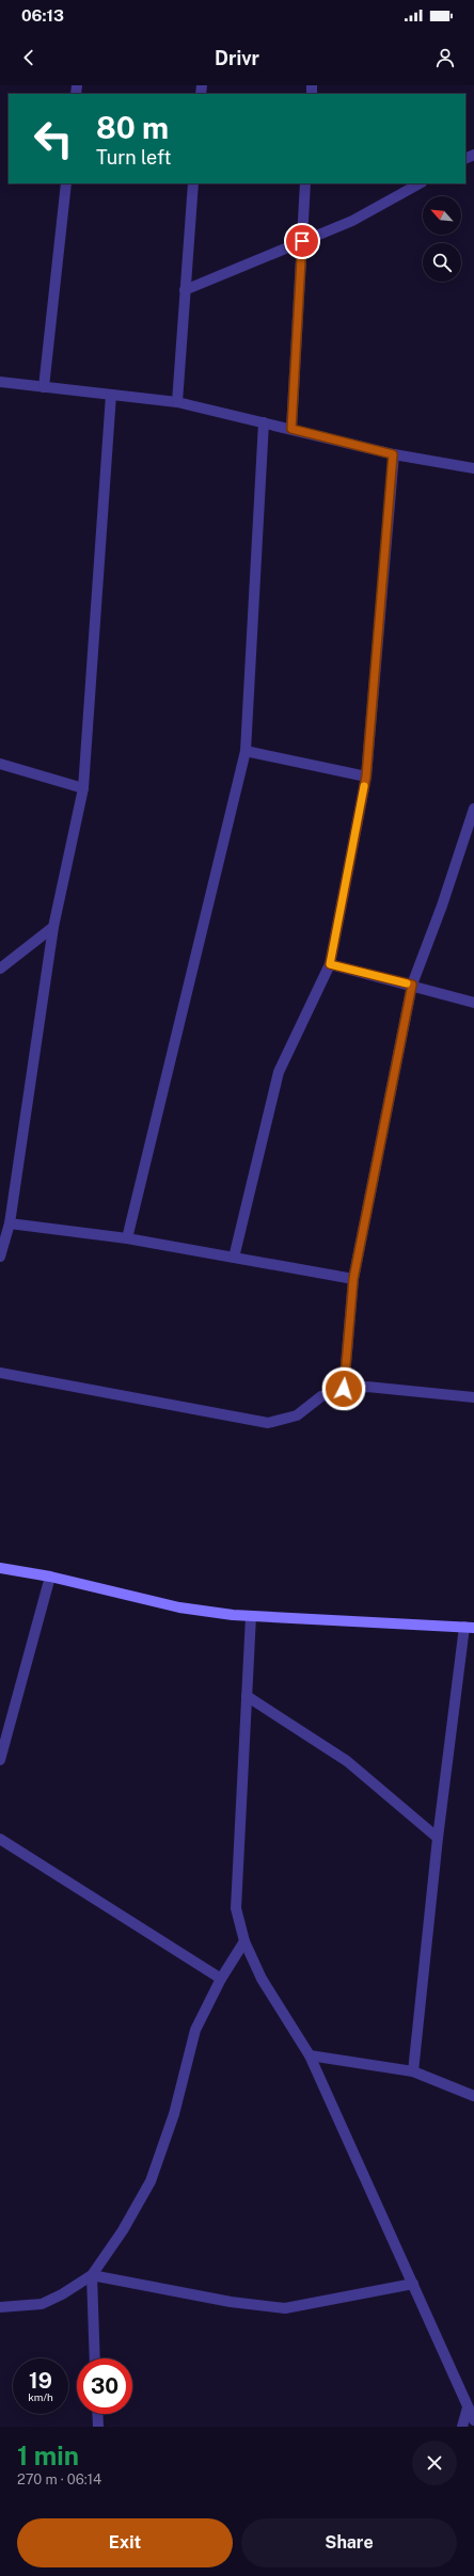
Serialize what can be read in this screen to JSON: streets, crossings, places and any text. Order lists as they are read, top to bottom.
{
  "north": "top left",
  "page": {
    "status": "06:13",
    "header": "Drivr",
    "turn": ["80 m", "Turn left"],
    "speed": "19 km/h",
    "limit": "30",
    "heading": ["1 min", "270 m · 06:14"],
    "buttons": ["Exit", "Share"]
  }
}
